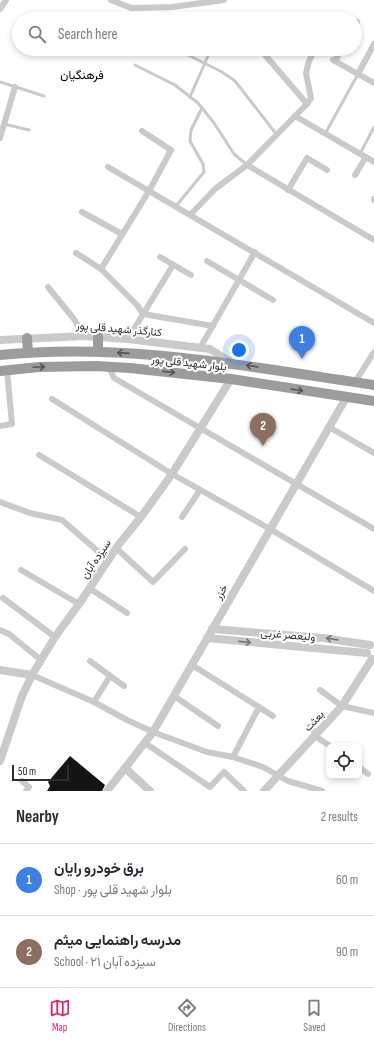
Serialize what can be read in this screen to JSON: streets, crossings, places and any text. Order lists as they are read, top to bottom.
{
  "streets": {
    "highway": ["بلوار شهید قلی پور"],
    "street": [
      "کنارگذر شهید قلی پور",
      "سیزده آبان",
      "خزر",
      "ولیعصر غربی",
      "بعثت"
    ]
  },
  "crossings": [
    ["کنارگذر شهید قلی پور", "بلوار شهید قلی پور"],
    ["بلوار شهید قلی پور", "سیزده آبان"],
    ["بلوار شهید قلی پور", "خزر"],
    ["خزر", "ولیعصر غربی"],
    ["ولیعصر غربی", "بعثت"]
  ],
  "districts": ["فرهنگیان"],
  "scale_bar": "50 m",
  "page": {
    "search": "Search here",
    "pins": ["1", "2"],
    "scale": "50 m",
    "heading": ["Nearby", "2 results"],
    "list": [
      {
        "mark": "1",
        "name": "برق خودرو رایان",
        "note": "Shop · بلوار شهید قلی پور",
        "value": "60 m"
      },
      {
        "mark": "2",
        "name": "مدرسه راهنمایی میثم",
        "note": "School · سیزده آبان ۲۱",
        "value": "90 m"
      }
    ],
    "nav": ["Map", "Directions", "Saved"]
  }
}
